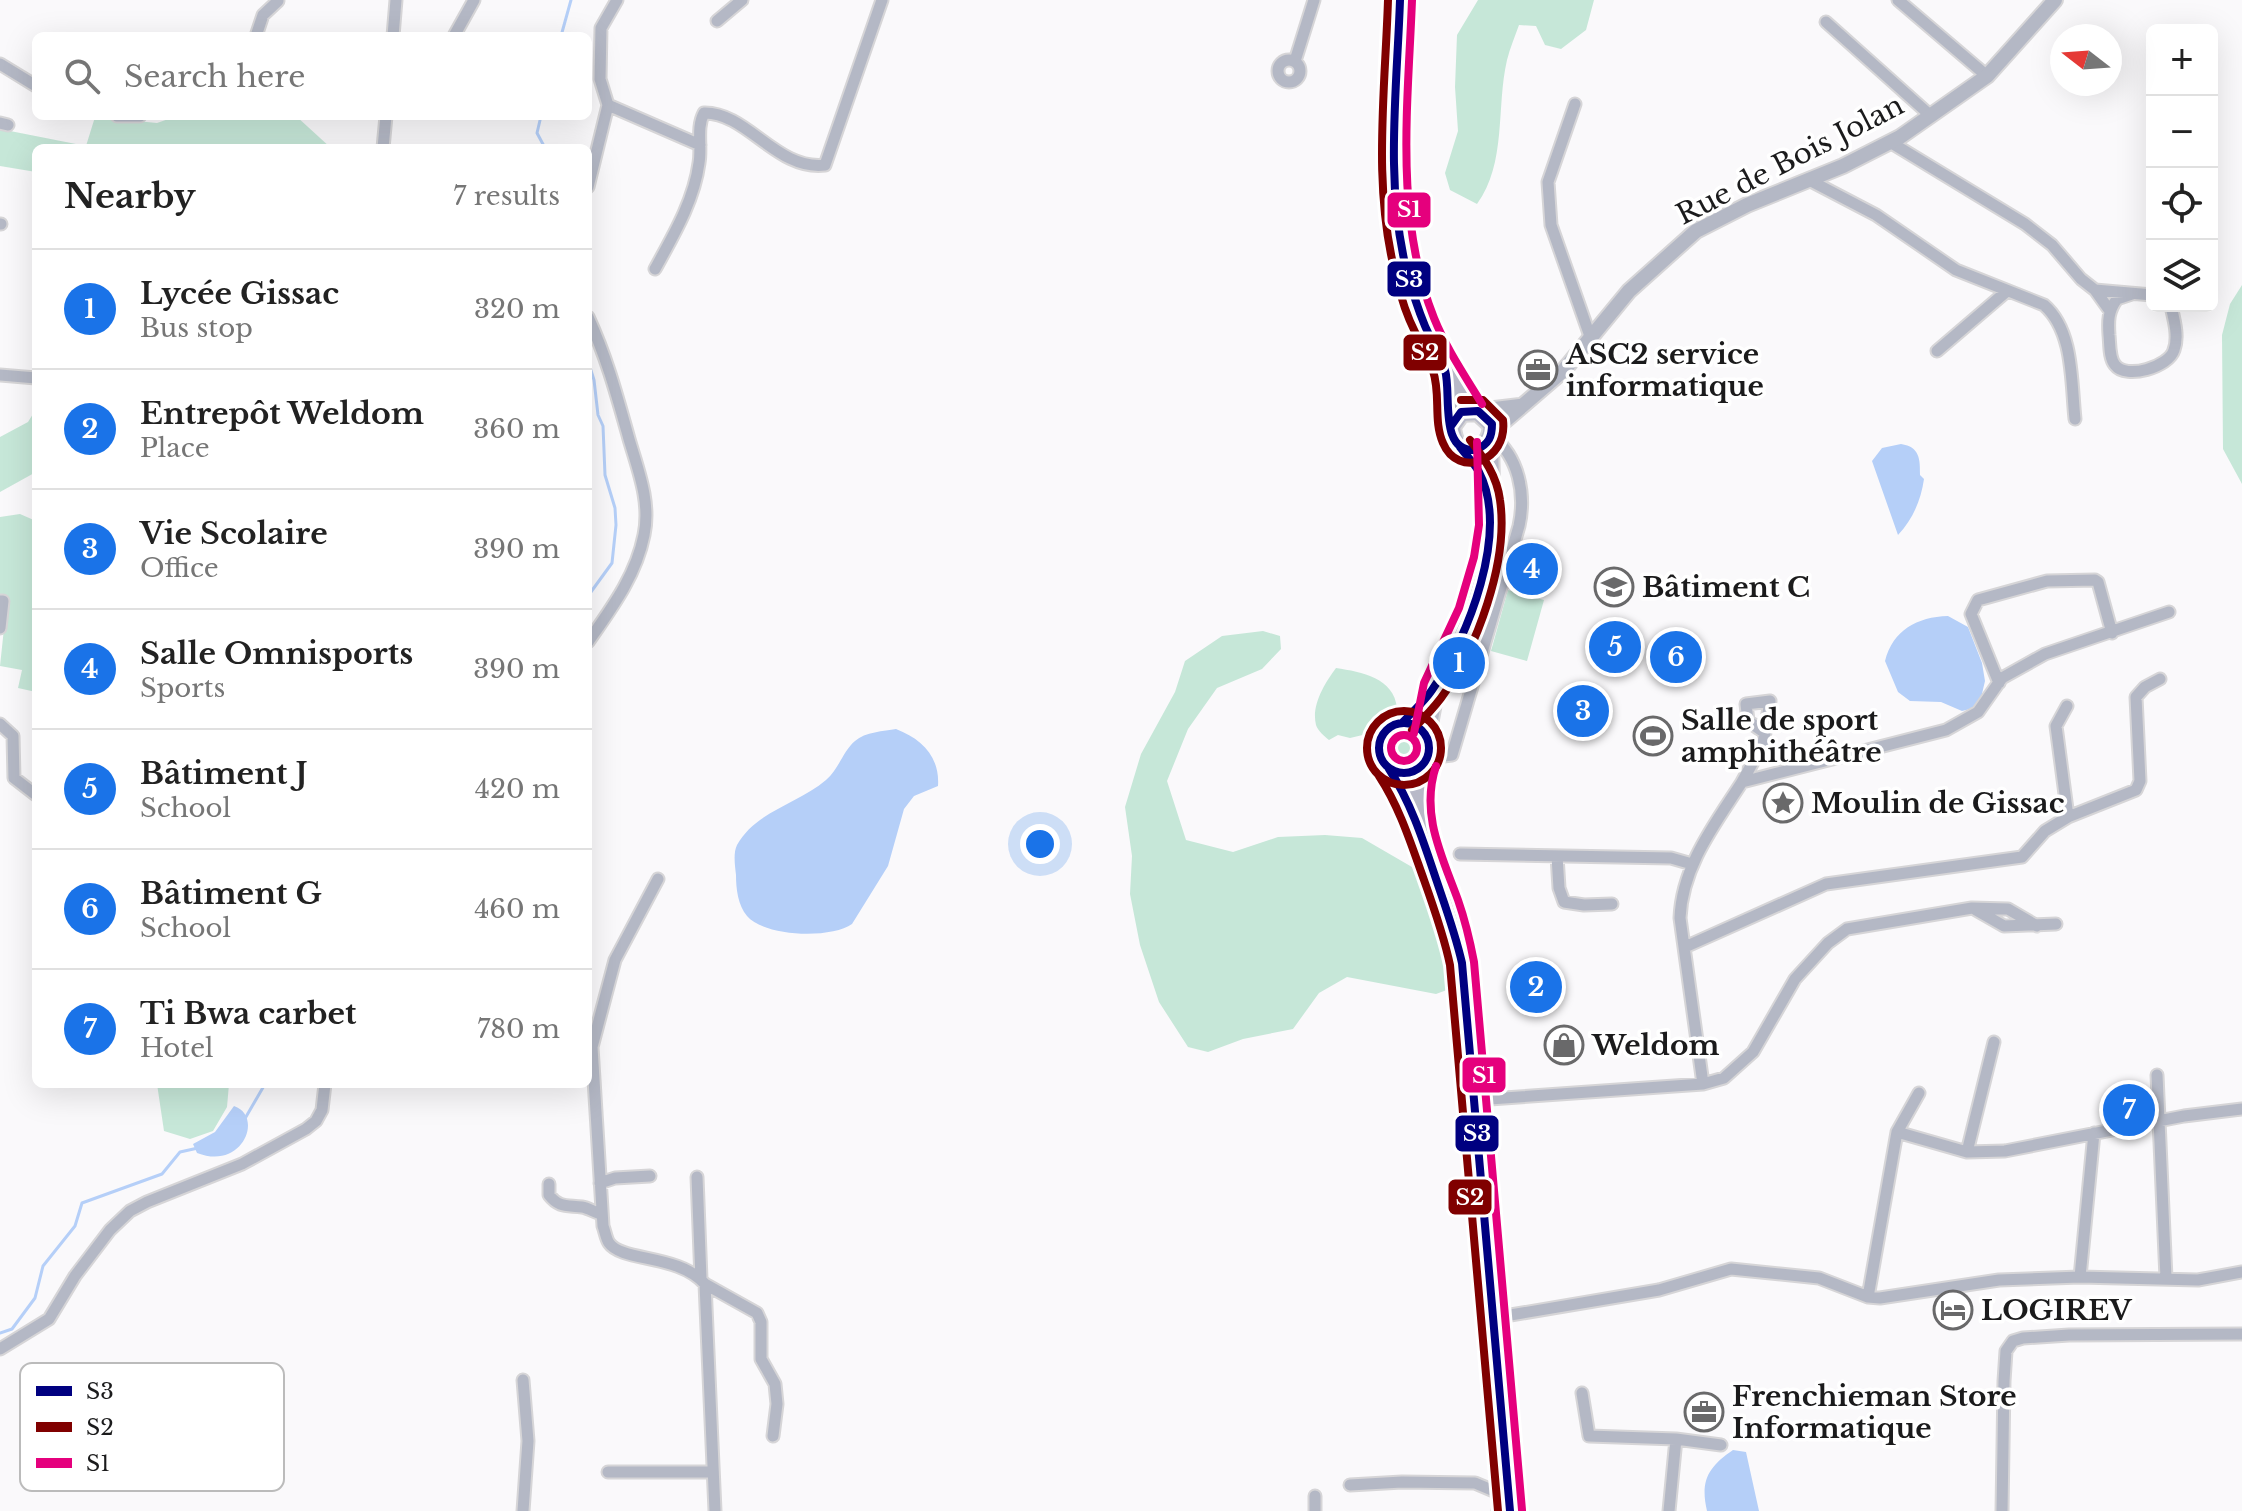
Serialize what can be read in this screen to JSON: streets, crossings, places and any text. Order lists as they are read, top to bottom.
{
  "streets": {
    "street": ["Rue de Bois Jolan"]
  },
  "places": {
    "office": ["ASC2 service informatique", "Frenchieman Store Informatique"],
    "school or university": ["Bâtiment C"],
    "sports": ["Salle de sport amphithéâtre"],
    "place": ["Moulin de Gissac"],
    "shop": ["Weldom"],
    "hotel": ["LOGIREV"]
  },
  "lines": ["transit line S3", "transit line S2", "transit line S1"],
  "legend": ["S3", "S2", "S1"],
  "north": "left",
  "page": {
    "map_buttons": ["+", "−"],
    "search": "Search here",
    "heading": ["Nearby", "7 results"],
    "list": [
      {
        "mark": "1",
        "name": "Lycée Gissac",
        "note": "Bus stop",
        "value": "320 m"
      },
      {
        "mark": "2",
        "name": "Entrepôt Weldom",
        "note": "Place",
        "value": "360 m"
      },
      {
        "mark": "3",
        "name": "Vie Scolaire",
        "note": "Office",
        "value": "390 m"
      },
      {
        "mark": "4",
        "name": "Salle Omnisports",
        "note": "Sports",
        "value": "390 m"
      },
      {
        "mark": "5",
        "name": "Bâtiment J",
        "note": "School",
        "value": "420 m"
      },
      {
        "mark": "6",
        "name": "Bâtiment G",
        "note": "School",
        "value": "460 m"
      },
      {
        "mark": "7",
        "name": "Ti Bwa carbet",
        "note": "Hotel",
        "value": "780 m"
      }
    ],
    "pins": [
      "4",
      "5",
      "6",
      "1",
      "3",
      "2",
      "7"
    ]
  }
}
